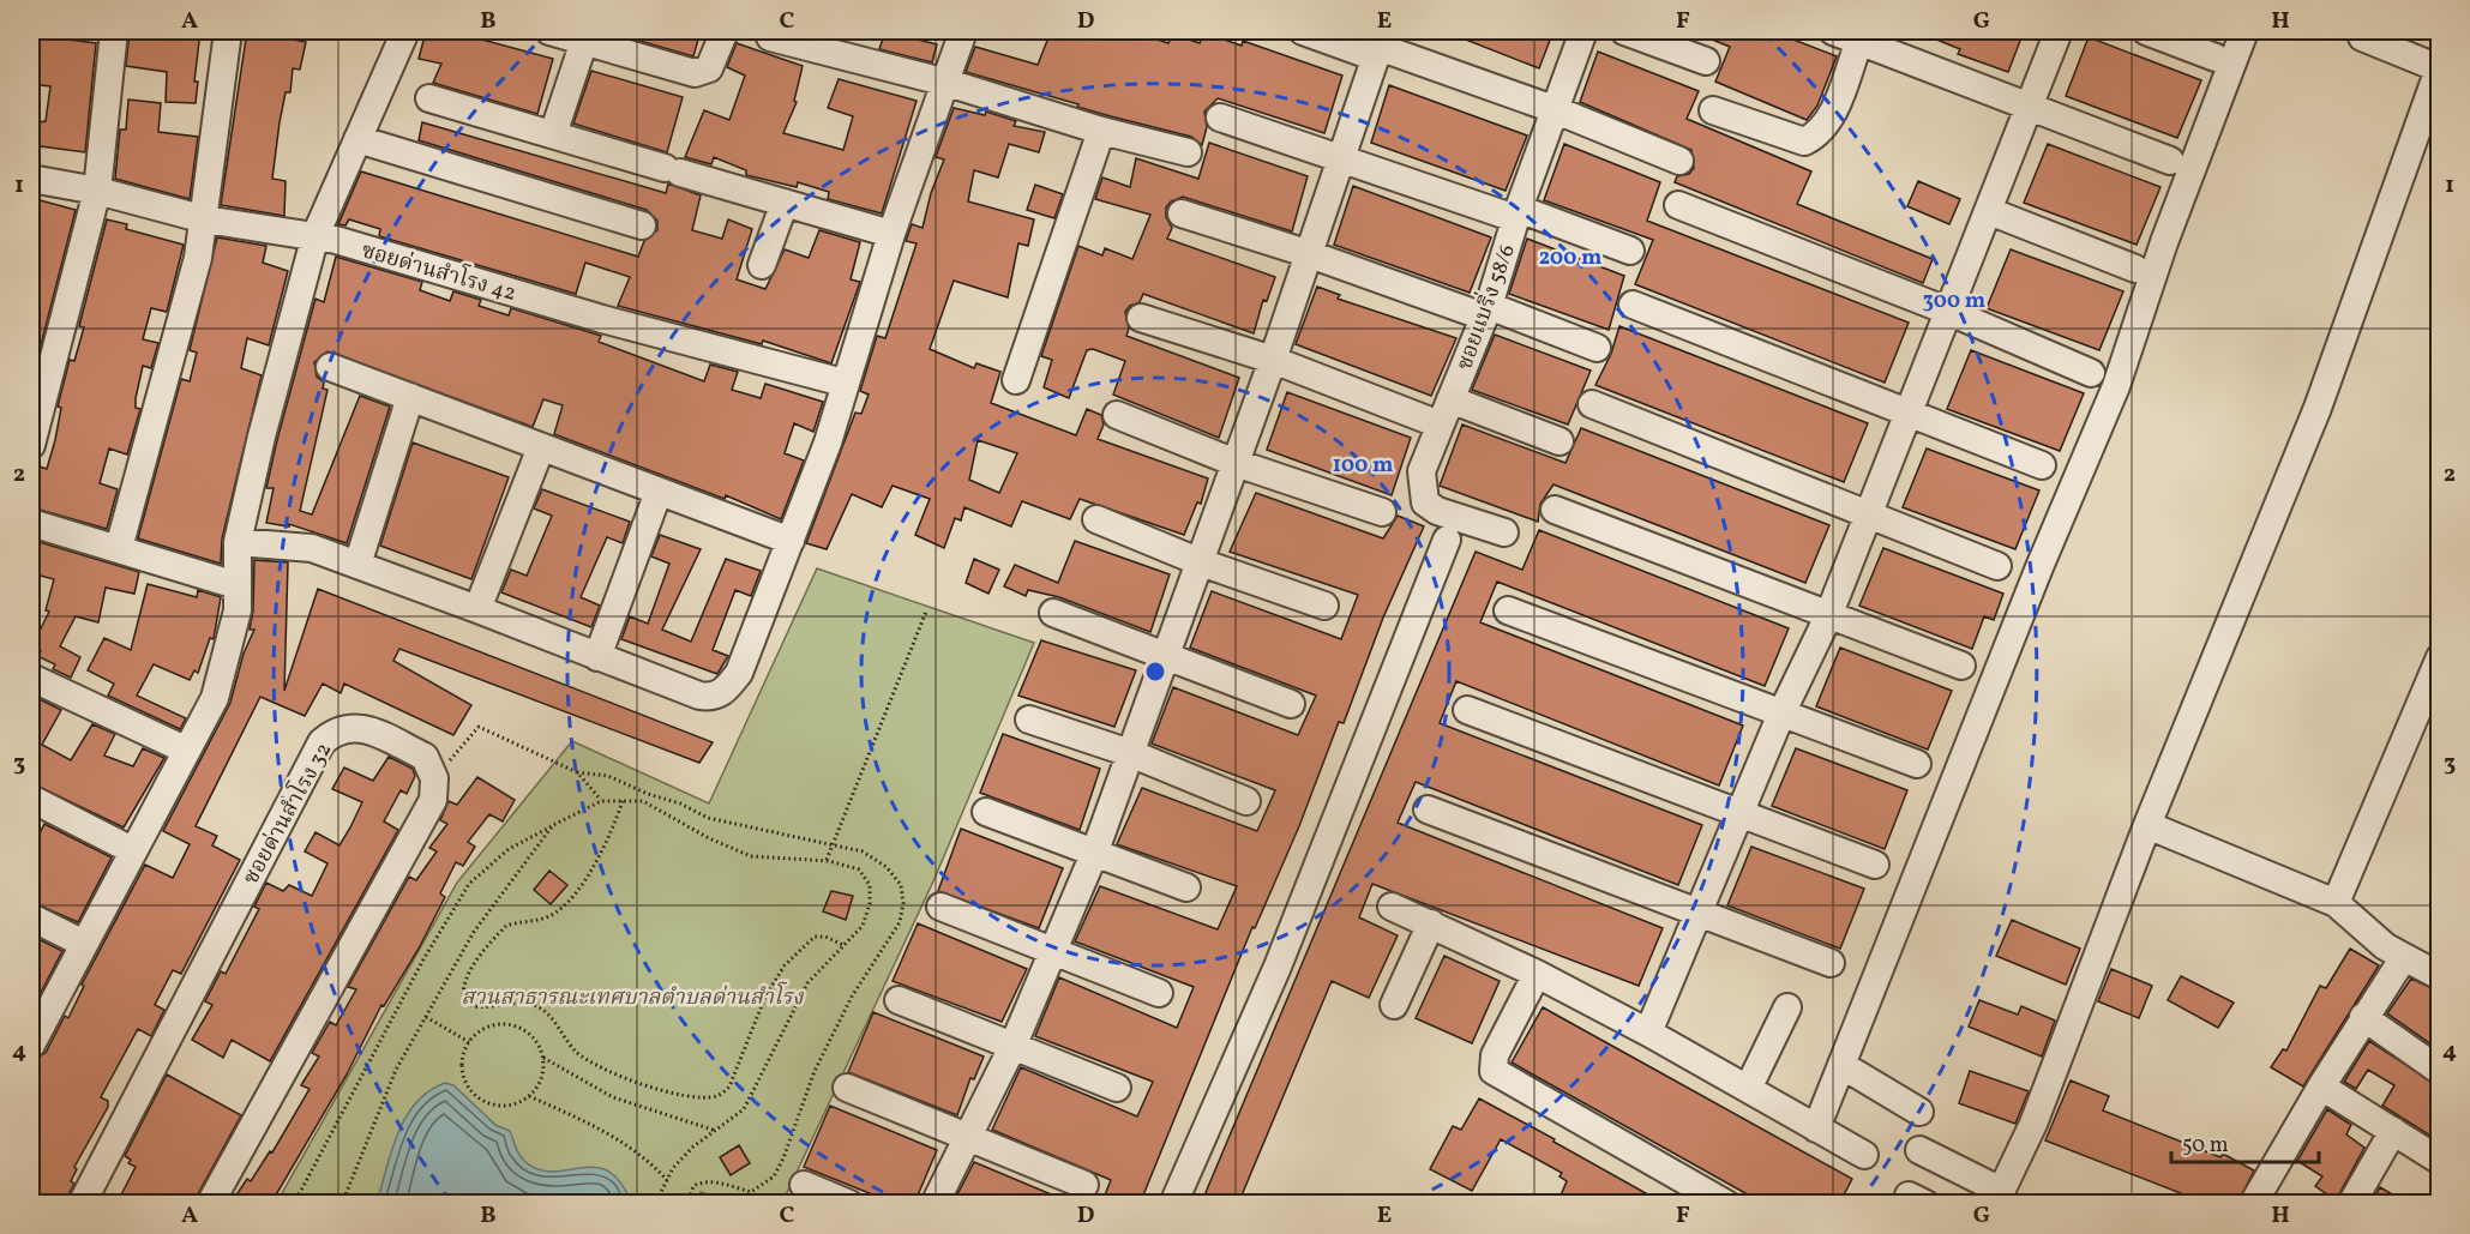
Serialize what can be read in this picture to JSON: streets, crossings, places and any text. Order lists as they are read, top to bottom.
{
  "streets": {
    "street": ["ซอยด่านสำโรง 42", "ซอยแบริ่ง 58/6", "ซอยด่านสำโรง 32"]
  },
  "parks": ["สวนสาธารณะเทศบาลตำบลด่านสำโรง"],
  "scale_bar": "50 m",
  "grid": {
    "columns": [
      "A",
      "B",
      "C",
      "D",
      "E",
      "F",
      "G",
      "H"
    ],
    "rows": [
      "1",
      "2",
      "3",
      "4"
    ]
  },
  "rings": ["200 m", "300 m", "100 m"]
}
